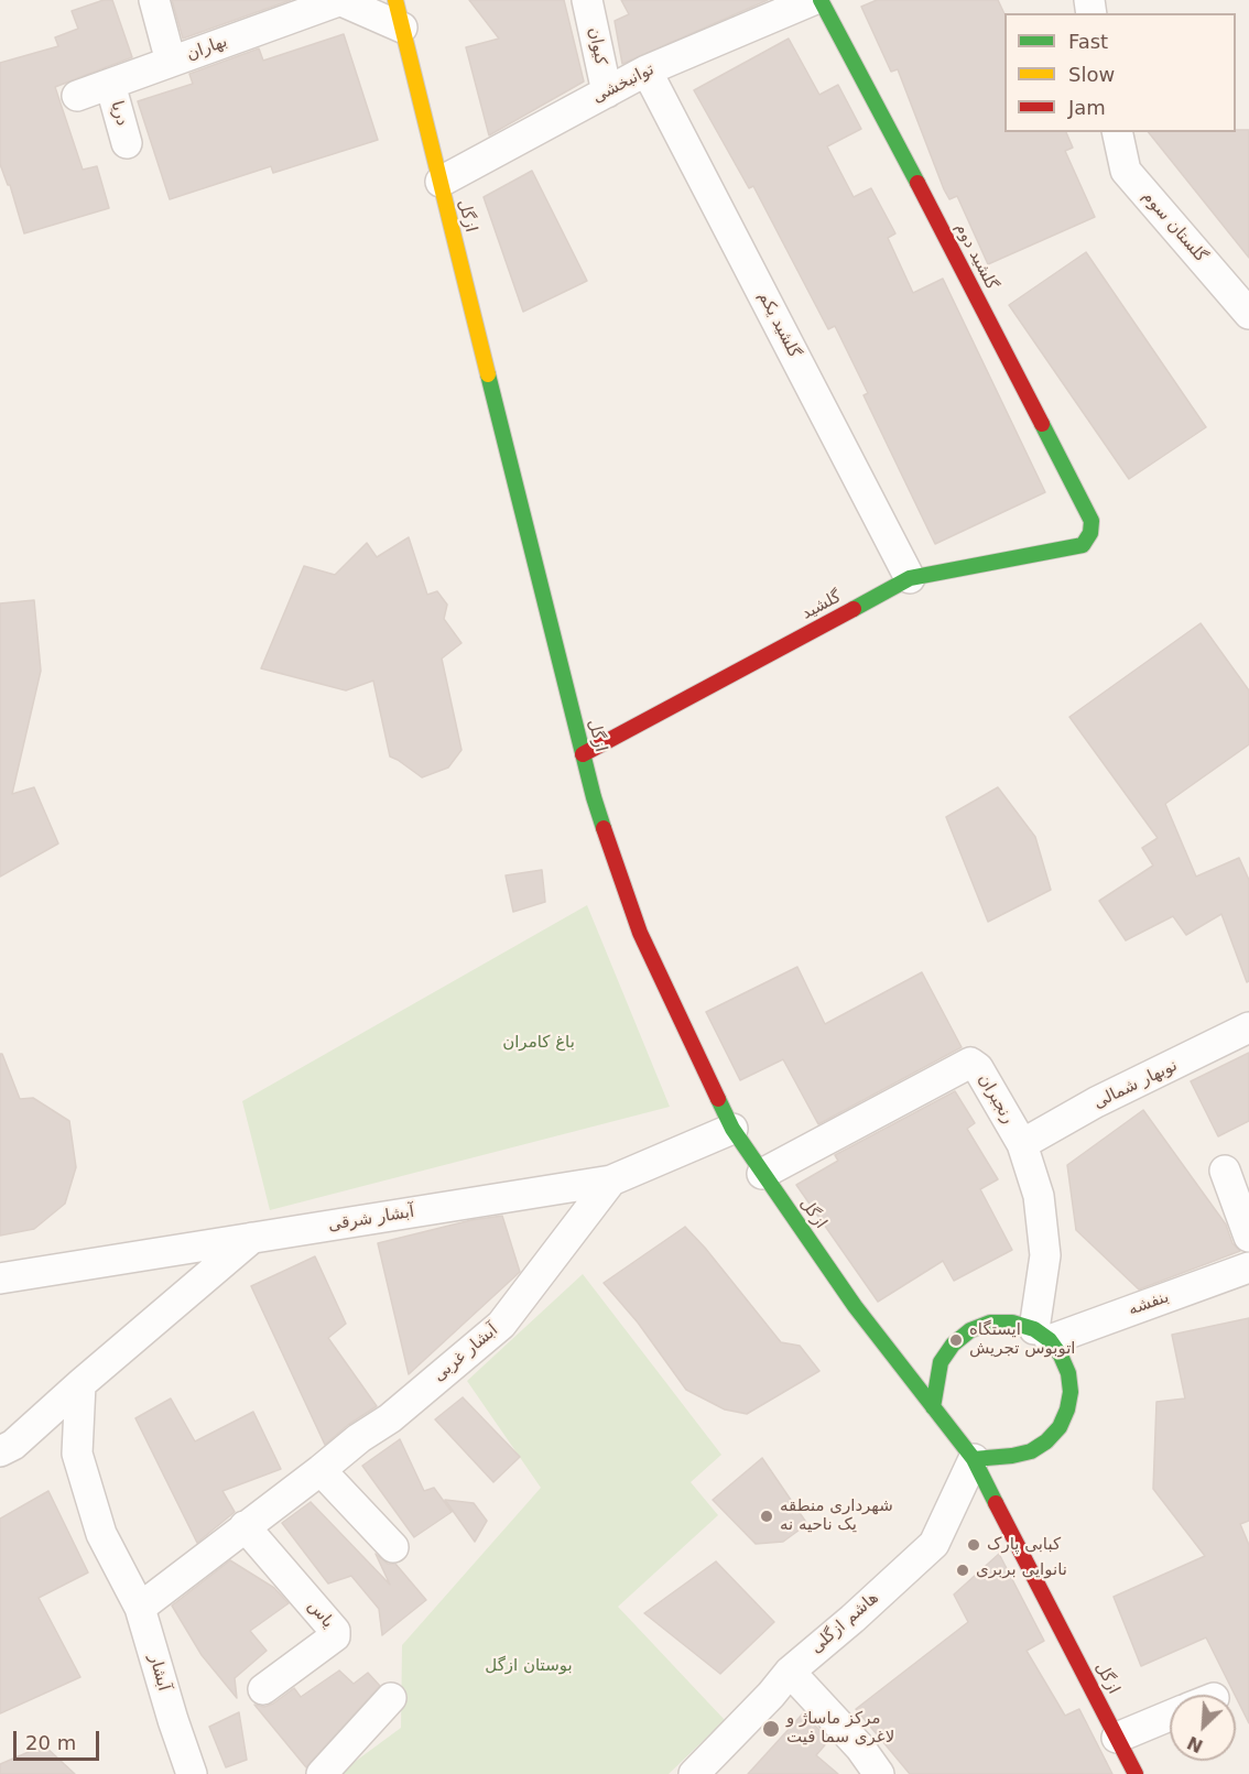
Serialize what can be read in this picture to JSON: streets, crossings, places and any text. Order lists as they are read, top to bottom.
{
  "streets": {
    "main road": ["ازگل", "گلشيد دوم", "گلشید"],
    "street": [
      "کیوان",
      "بهاران",
      "توانبخشی",
      "دریا",
      "گلستان سوم",
      "گلشيد يكم",
      "نوبهار شمالی",
      "رنجبران",
      "آبشار شرقی",
      "بنفشه",
      "آبشار غربی",
      "یاس",
      "هاشم ازگلی",
      "آبشار"
    ]
  },
  "crossings": [
    ["کیوان", "توانبخشی"],
    ["بهاران", "دریا"],
    ["توانبخشی", "ازگل"],
    ["توانبخشی", "گلشيد يكم"],
    ["ازگل", "گلشید"],
    ["ازگل", "رنجبران"],
    ["ازگل", "آبشار شرقی"],
    ["ازگل", "بنفشه"],
    ["ازگل", "هاشم ازگلی"],
    ["گلشيد دوم", "گلشید"],
    ["گلشيد يكم", "گلشید"],
    ["نوبهار شمالی", "رنجبران"],
    ["رنجبران", "بنفشه"],
    ["رنجبران", "هاشم ازگلی"],
    ["آبشار شرقی", "آبشار غربی"],
    ["بنفشه", "هاشم ازگلی"],
    ["آبشار غربی", "یاس"]
  ],
  "parks": ["باغ کامران", "بوستان ازگل"],
  "places": [
    "ایستگاه اتوبوس تجریش",
    "شهرداری منطقه یک ناحیه نه",
    "کبابی پارک",
    "نانوایی بربری",
    "مرکز ماساژ و لاغری سما فیت"
  ],
  "legend": ["Fast", "Slow", "Jam"],
  "scale_bar": "20 m",
  "north": "bottom left"
}
